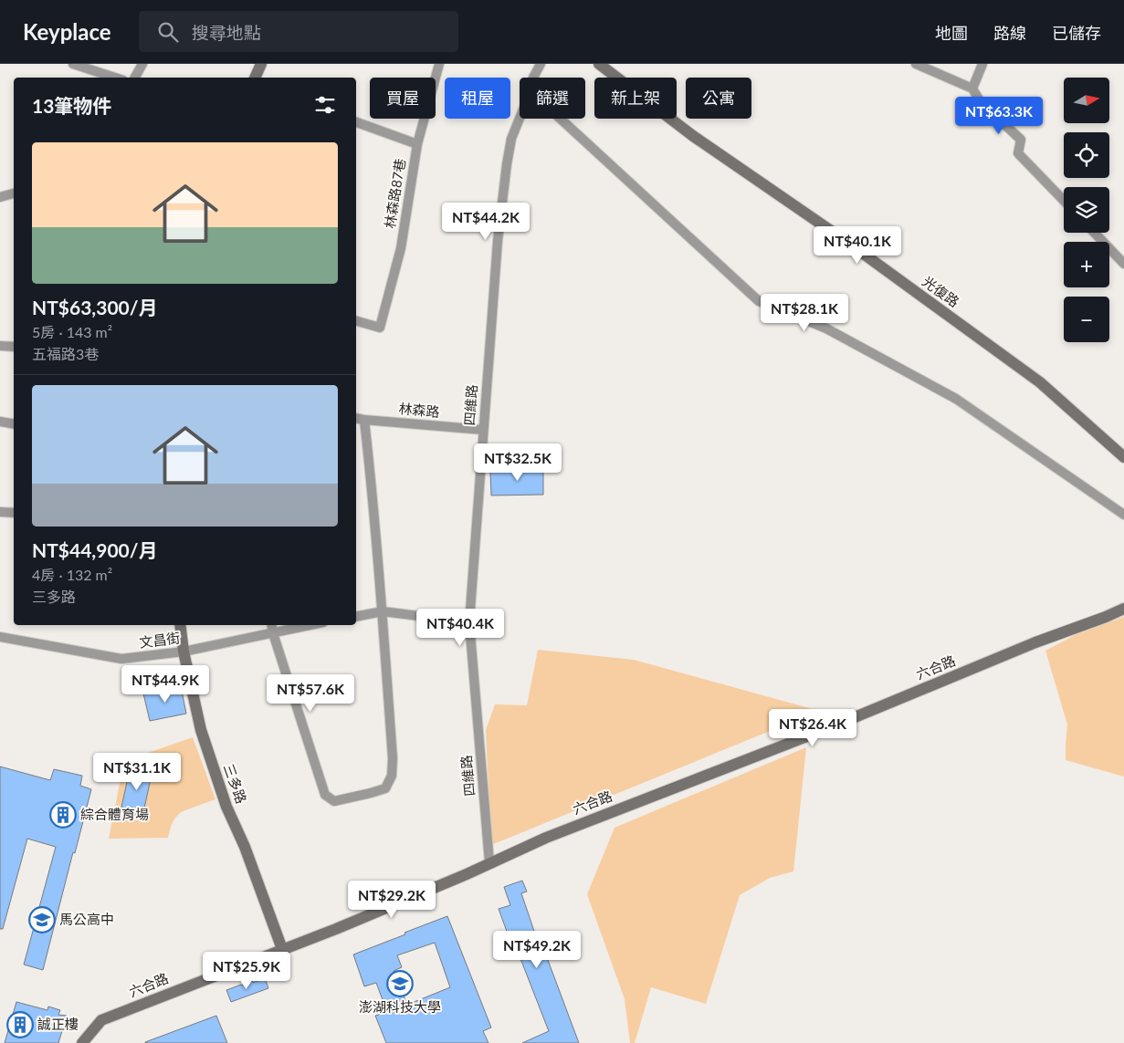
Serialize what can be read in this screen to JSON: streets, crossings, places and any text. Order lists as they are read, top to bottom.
{
  "streets": {
    "street": [
      "林森路87巷",
      "光復路",
      "四維路",
      "林森路",
      "文昌街",
      "六合路",
      "三多路"
    ]
  },
  "crossings": [
    ["四維路", "林森路"],
    ["四維路", "六合路"],
    ["文昌街", "三多路"],
    ["六合路", "三多路"]
  ],
  "places": {
    "building": ["綜合體育場", "誠正樓"],
    "school or university": ["馬公高中", "澎湖科技大學"]
  },
  "north": "right",
  "page": {
    "header": "Keyplace",
    "search": "搜尋地點",
    "nav": ["地圖", "路線", "已儲存"],
    "map_buttons": ["+", "−"],
    "chip": [
      "買屋",
      "租屋",
      "篩選",
      "新上架",
      "公寓"
    ],
    "heading": "13筆物件",
    "price": [
      "NT$63.3K",
      "NT$44.2K",
      "NT$40.1K",
      "NT$28.1K",
      "NT$32.5K",
      "NT$40.4K",
      "NT$44.9K",
      "NT$57.6K",
      "NT$26.4K",
      "NT$31.1K",
      "NT$29.2K",
      "NT$49.2K",
      "NT$25.9K"
    ],
    "list": [
      {
        "name": "NT$63,300/月",
        "note": "5房 · 143 m² · 五福路3巷"
      },
      {
        "name": "NT$44,900/月",
        "note": "4房 · 132 m² · 三多路"
      }
    ]
  }
}
